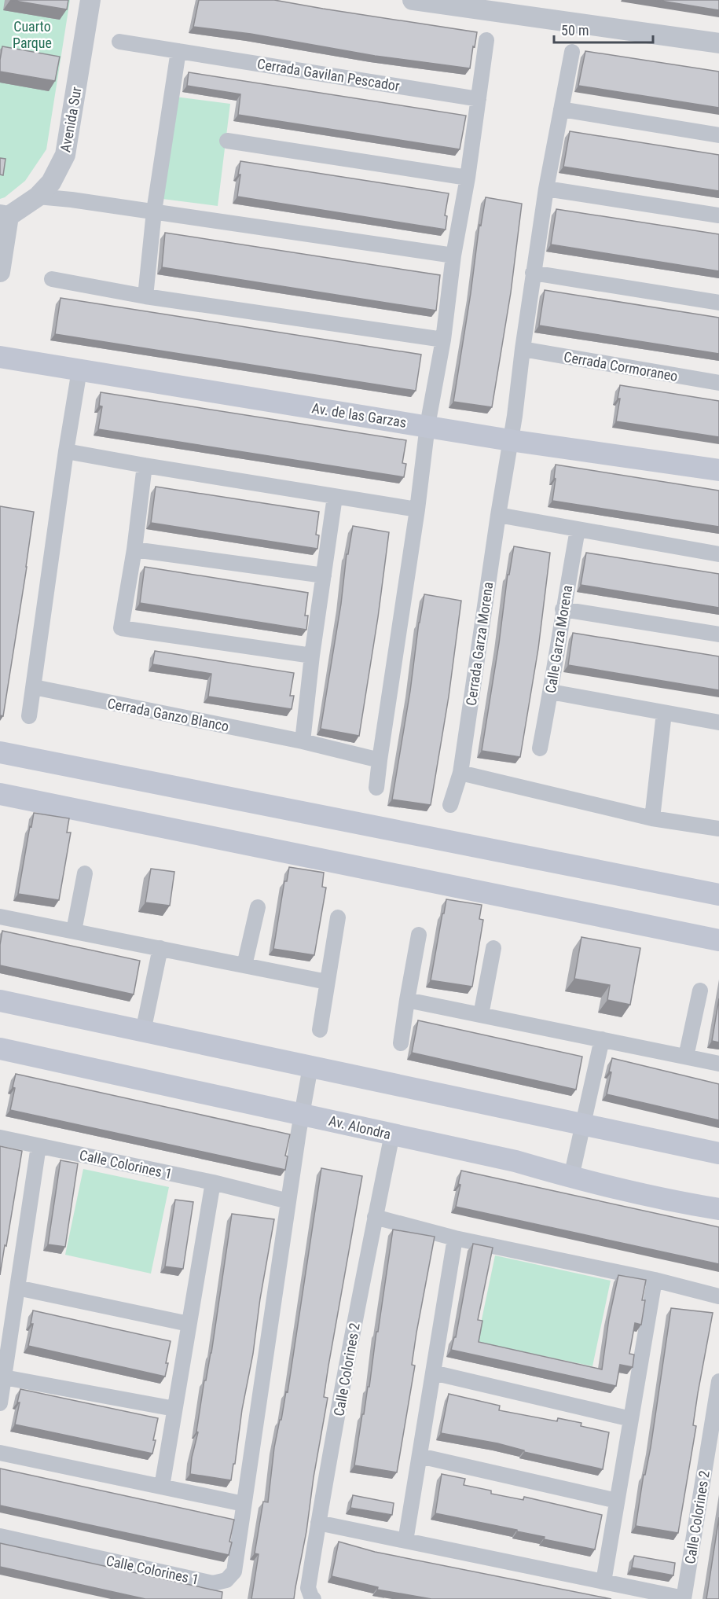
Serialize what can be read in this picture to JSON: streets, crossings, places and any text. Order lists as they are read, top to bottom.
{
  "streets": {
    "main road": ["Av. de las Garzas", "Av. Alondra"],
    "street": [
      "Cerrada Gavilan Pescador",
      "Avenida Sur",
      "Cerrada Cormoraneo",
      "Calle Garza Morena",
      "Cerrada Garza Morena",
      "Cerrada Ganzo Blanco",
      "Calle Colorines 1",
      "Calle Colorines 2"
    ]
  },
  "crossings": [
    ["Av. de las Garzas", "Cerrada Garza Morena"],
    ["Av. Alondra", "Calle Colorines 1"],
    ["Av. Alondra", "Calle Colorines 2"]
  ],
  "parks": ["Cuarto Parque"],
  "scale_bar": "50 m"
}
